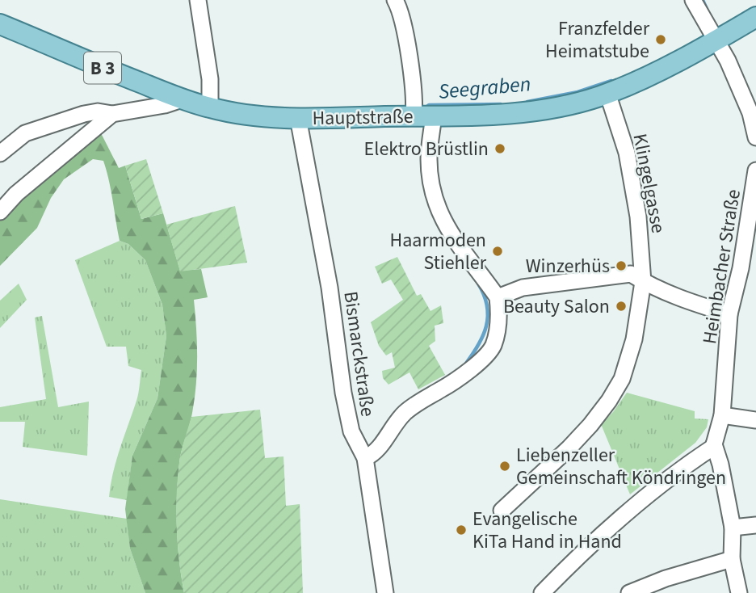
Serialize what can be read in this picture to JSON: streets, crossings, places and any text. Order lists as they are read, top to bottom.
{
  "streets": {
    "main road": ["B 3", "Hauptstraße"],
    "street": ["Klingelgasse", "Heimbacher Straße", "Bismarckstraße"]
  },
  "crossings": [
    ["Hauptstraße", "Klingelgasse"],
    ["Hauptstraße", "Bismarckstraße"]
  ],
  "water": ["Seegraben"],
  "places": [
    "Franzfelder Heimatstube",
    "Elektro Brüstlin",
    "Haarmoden Stiehler",
    "Winzerhüs",
    "Beauty Salon",
    "Liebenzeller Gemeinschaft Köndringen",
    "Evangelische KiTa Hand in Hand"
  ]
}
